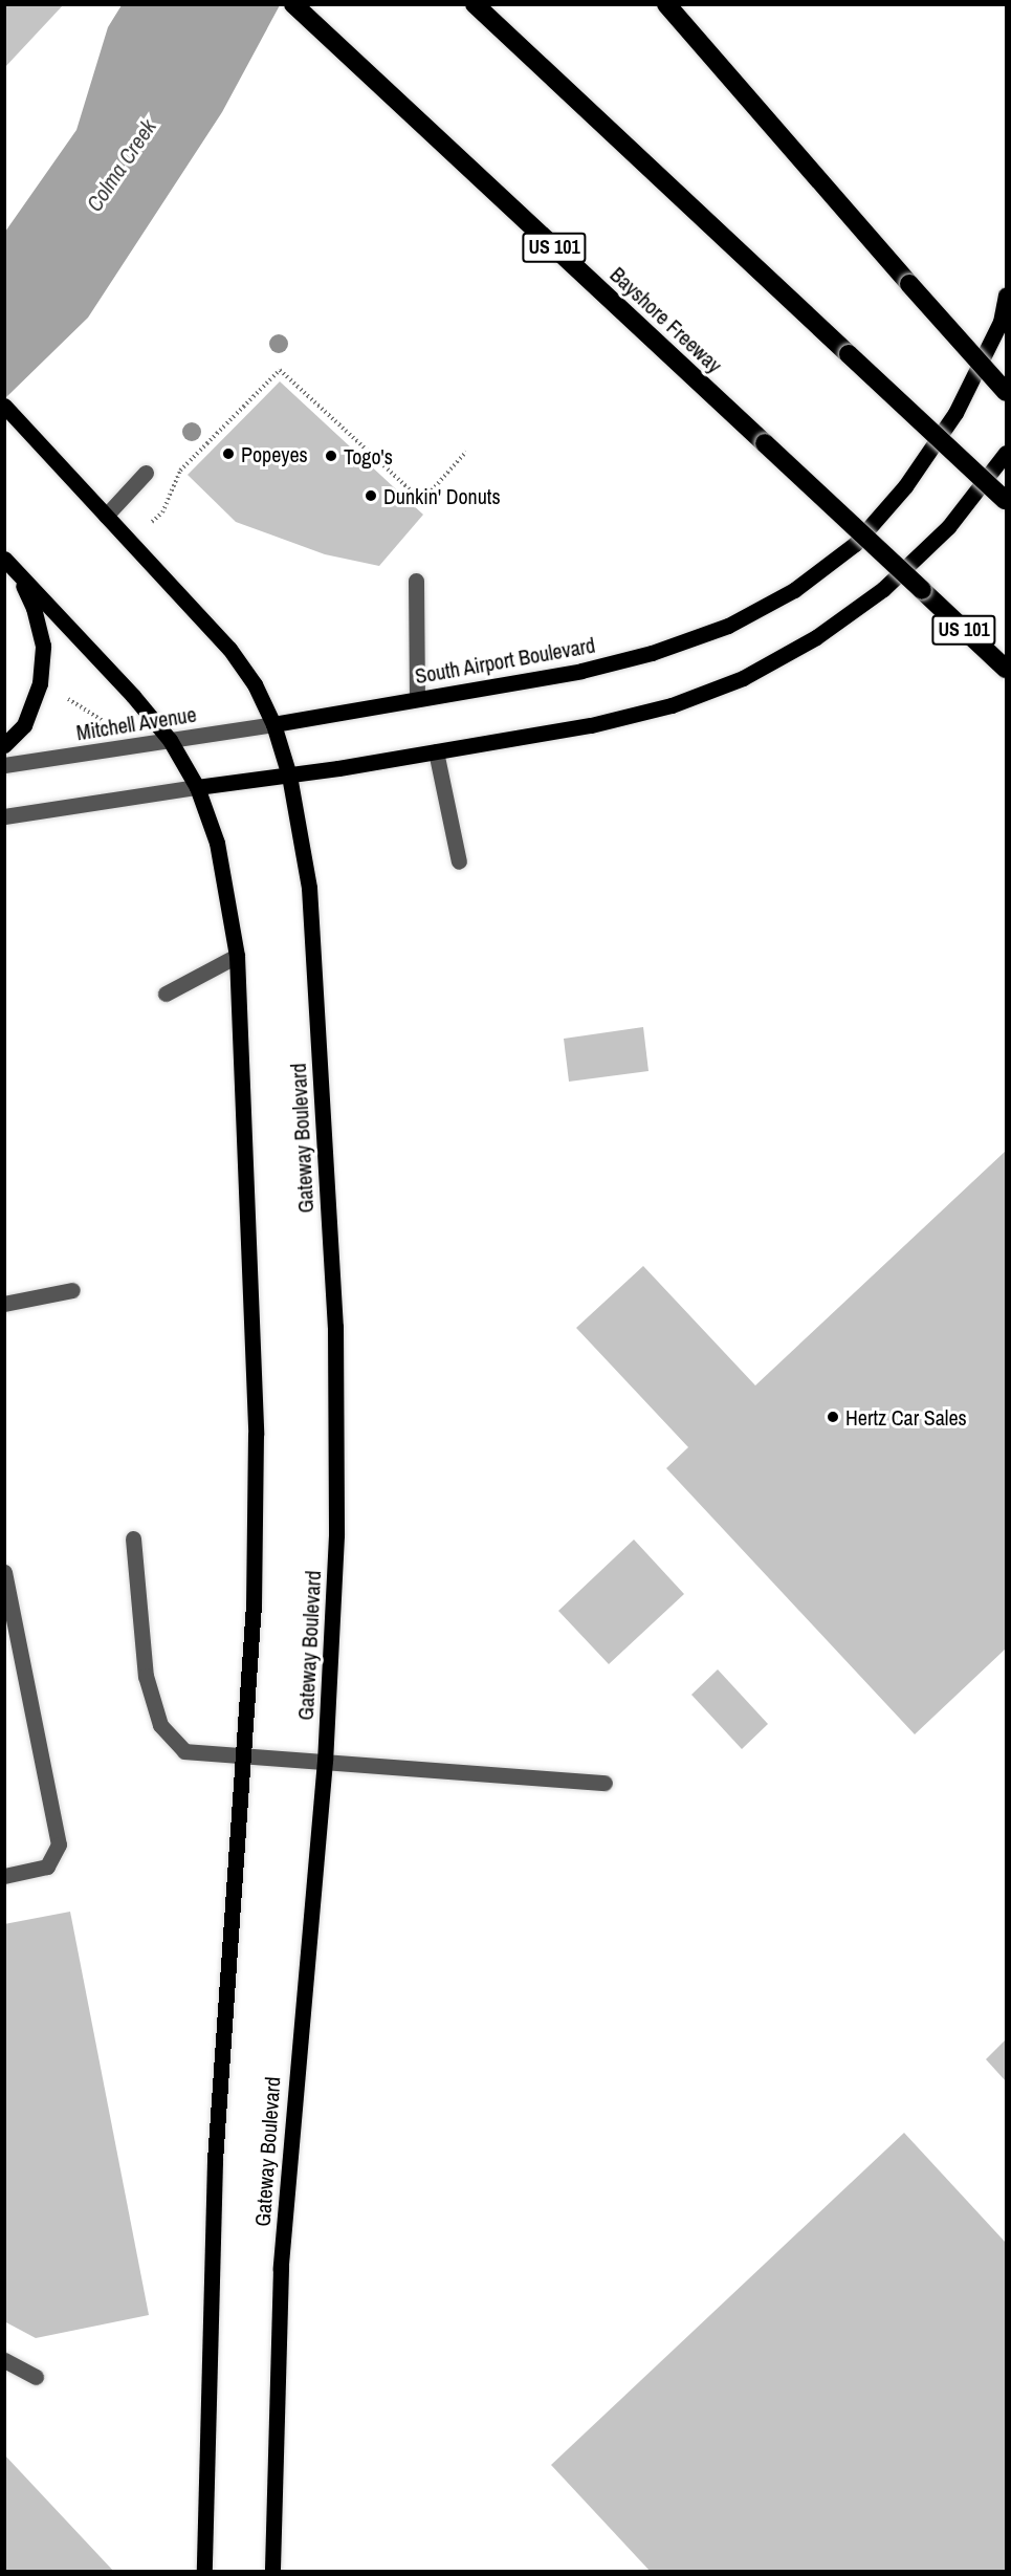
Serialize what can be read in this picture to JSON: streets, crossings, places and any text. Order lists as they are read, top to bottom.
{
  "streets": {
    "highway": ["US 101", "Bayshore Freeway"],
    "main road": ["South Airport Boulevard", "Gateway Boulevard"],
    "street": ["Mitchell Avenue"]
  },
  "crossings": [
    ["South Airport Boulevard", "Mitchell Avenue"],
    ["South Airport Boulevard", "Gateway Boulevard"],
    ["Mitchell Avenue", "Gateway Boulevard"]
  ],
  "water": ["Colma Creek"],
  "places": [
    "Popeyes",
    "Togo's",
    "Dunkin' Donuts",
    "Hertz Car Sales"
  ]
}
